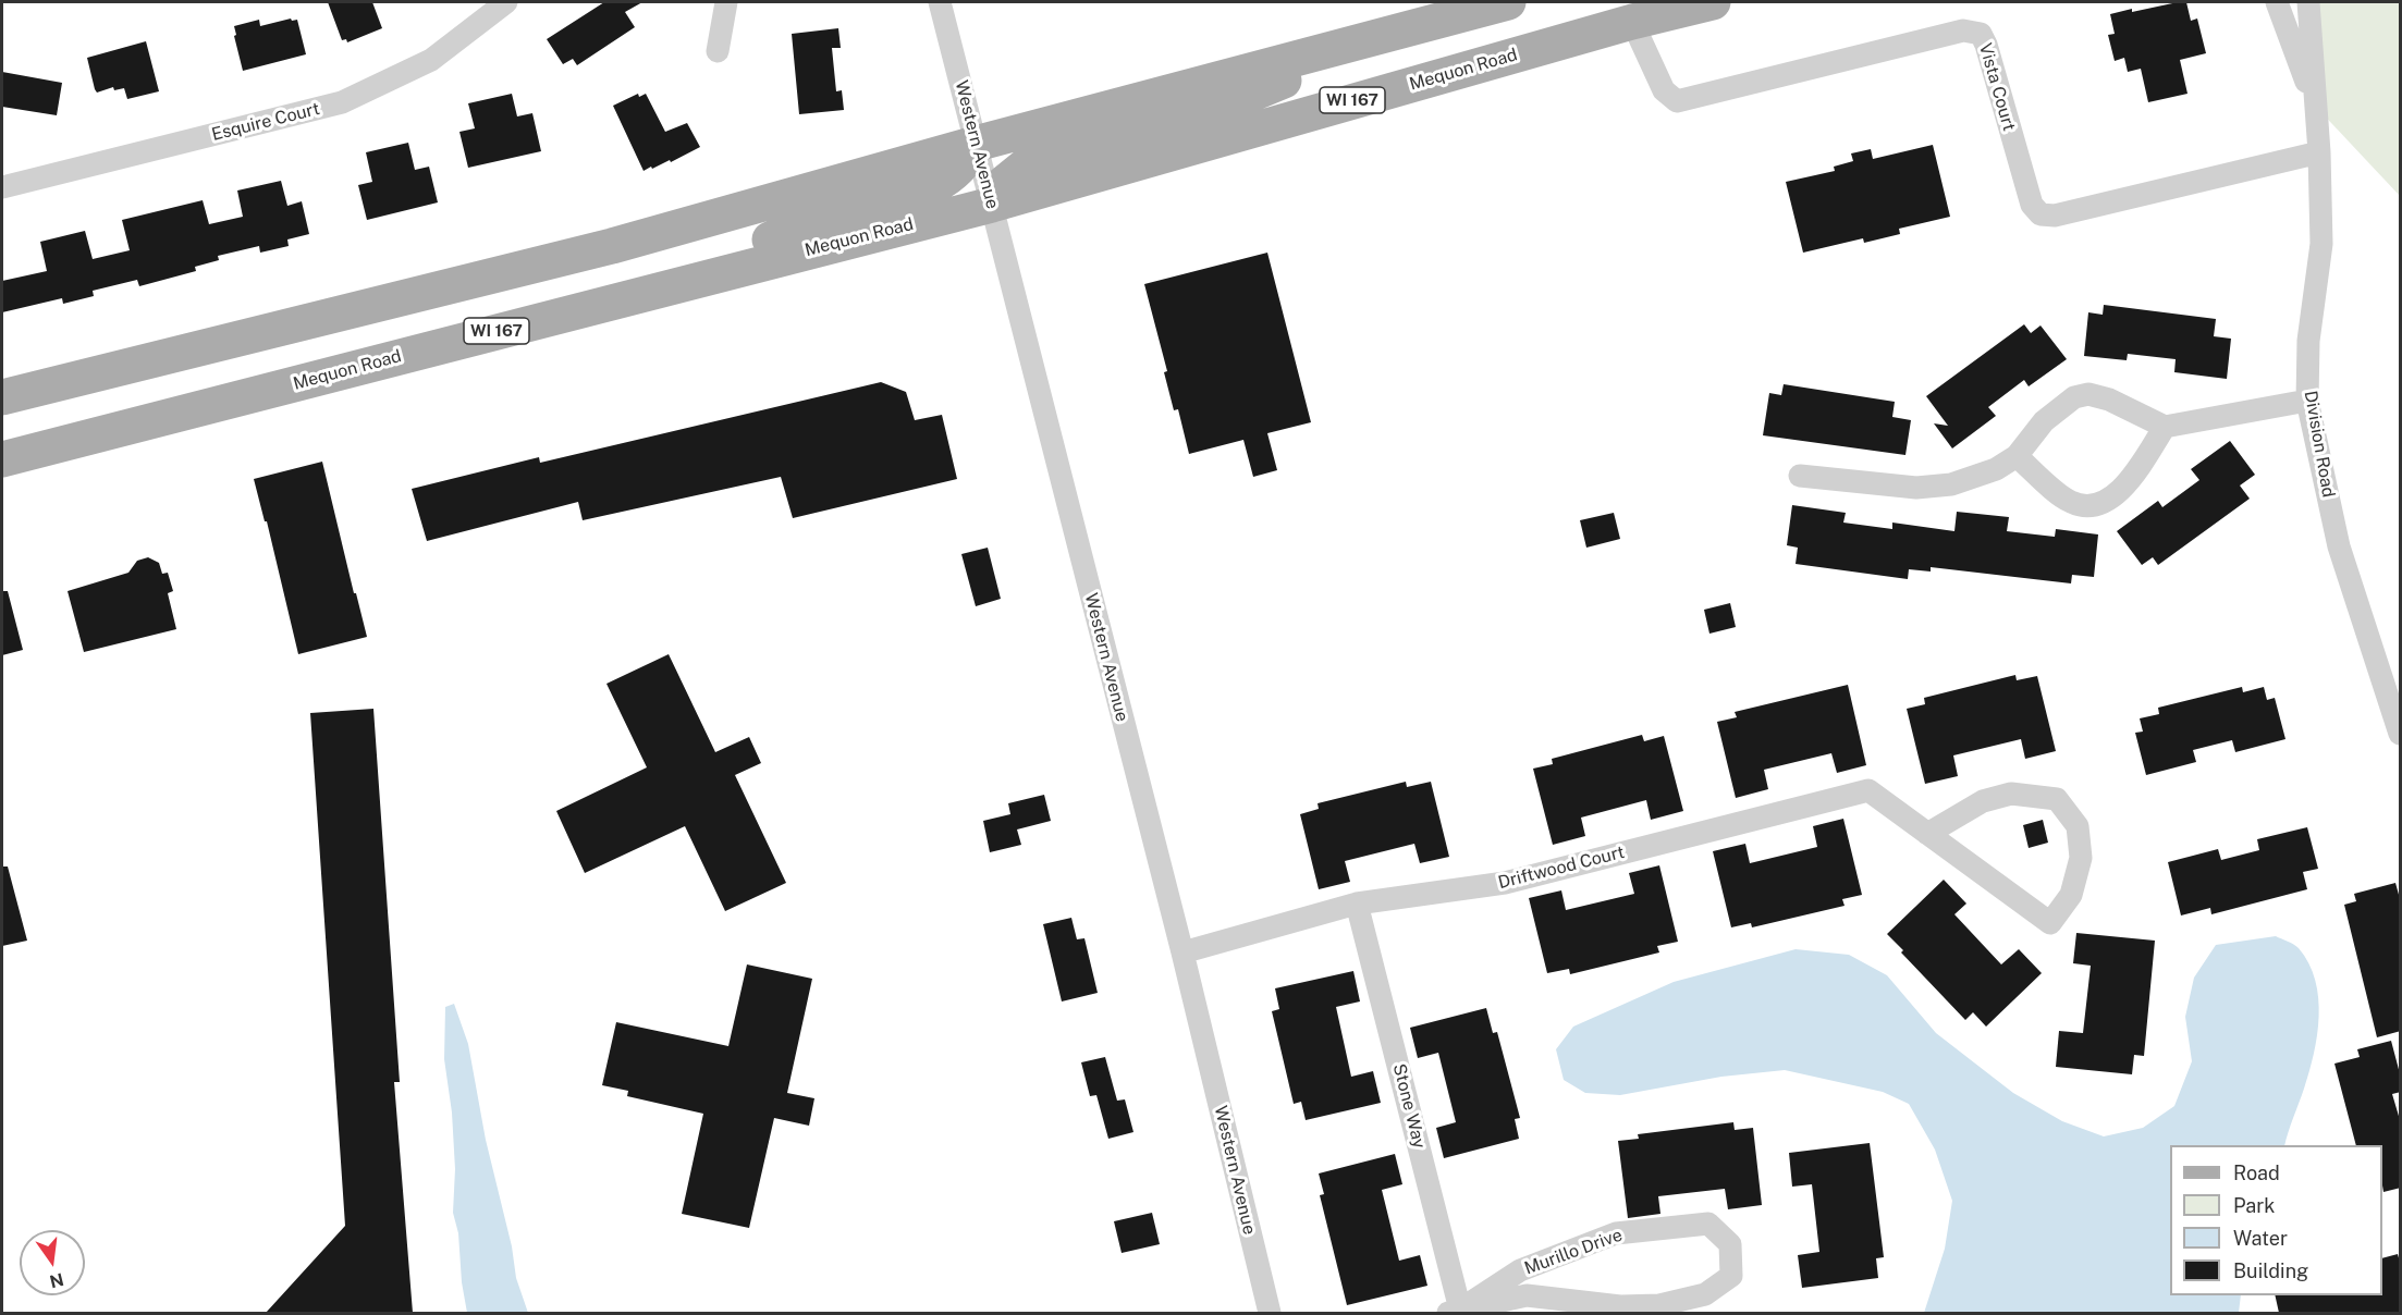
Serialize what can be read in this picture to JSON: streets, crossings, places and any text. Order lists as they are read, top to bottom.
{
  "streets": {
    "main road": ["Mequon Road", "WI 167"],
    "street": [
      "Vista Court",
      "Esquire Court",
      "Western Avenue",
      "Division Road",
      "Driftwood Court",
      "Stone Way",
      "Murillo Drive"
    ]
  },
  "crossings": [
    ["Mequon Road", "Vista Court"],
    ["Mequon Road", "Western Avenue"],
    ["Vista Court", "Division Road"],
    ["Western Avenue", "Driftwood Court"],
    ["Driftwood Court", "Stone Way"],
    ["Stone Way", "Murillo Drive"]
  ],
  "legend": [
    "Road",
    "Park",
    "Water",
    "Building"
  ],
  "north": "bottom"
}
